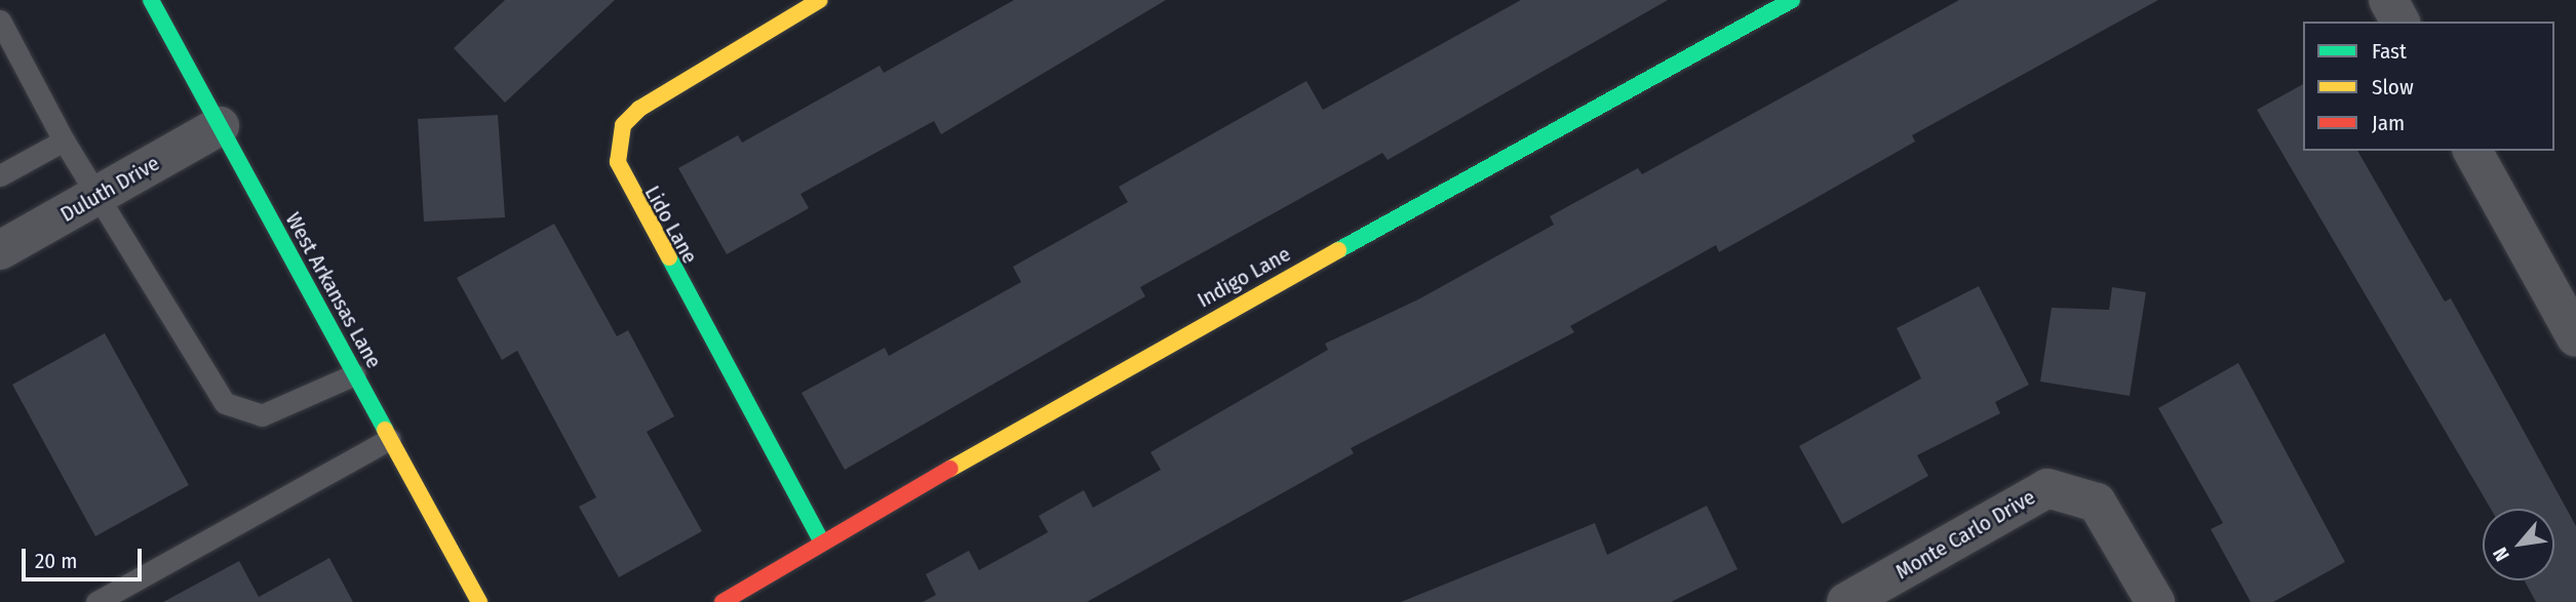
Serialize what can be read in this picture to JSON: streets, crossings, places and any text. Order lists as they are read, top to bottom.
{
  "streets": {
    "street": [
      "Duluth Drive",
      "Lido Lane",
      "Indigo Lane",
      "West Arkansas Lane",
      "Monte Carlo Drive"
    ]
  },
  "crossings": [
    ["Duluth Drive", "West Arkansas Lane"],
    ["Lido Lane", "Indigo Lane"]
  ],
  "legend": ["Fast", "Slow", "Jam"],
  "scale_bar": "20 m",
  "north": "bottom left"
}
